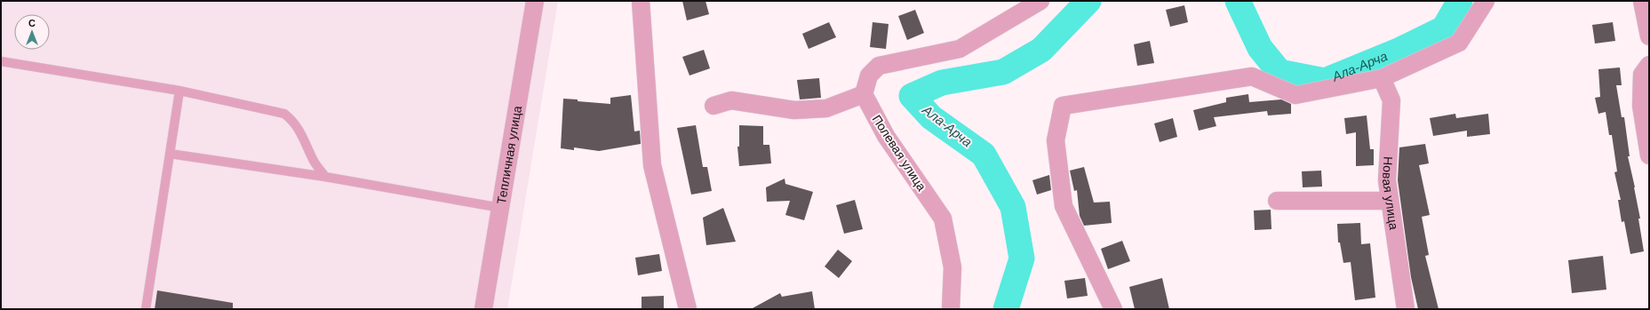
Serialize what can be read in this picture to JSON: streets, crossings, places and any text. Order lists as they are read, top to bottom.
{
  "streets": {
    "street": ["Полевая улица", "Тепличная улица", "Новая улица"]
  },
  "water": ["Ала-Арча"],
  "north": "top"
}
